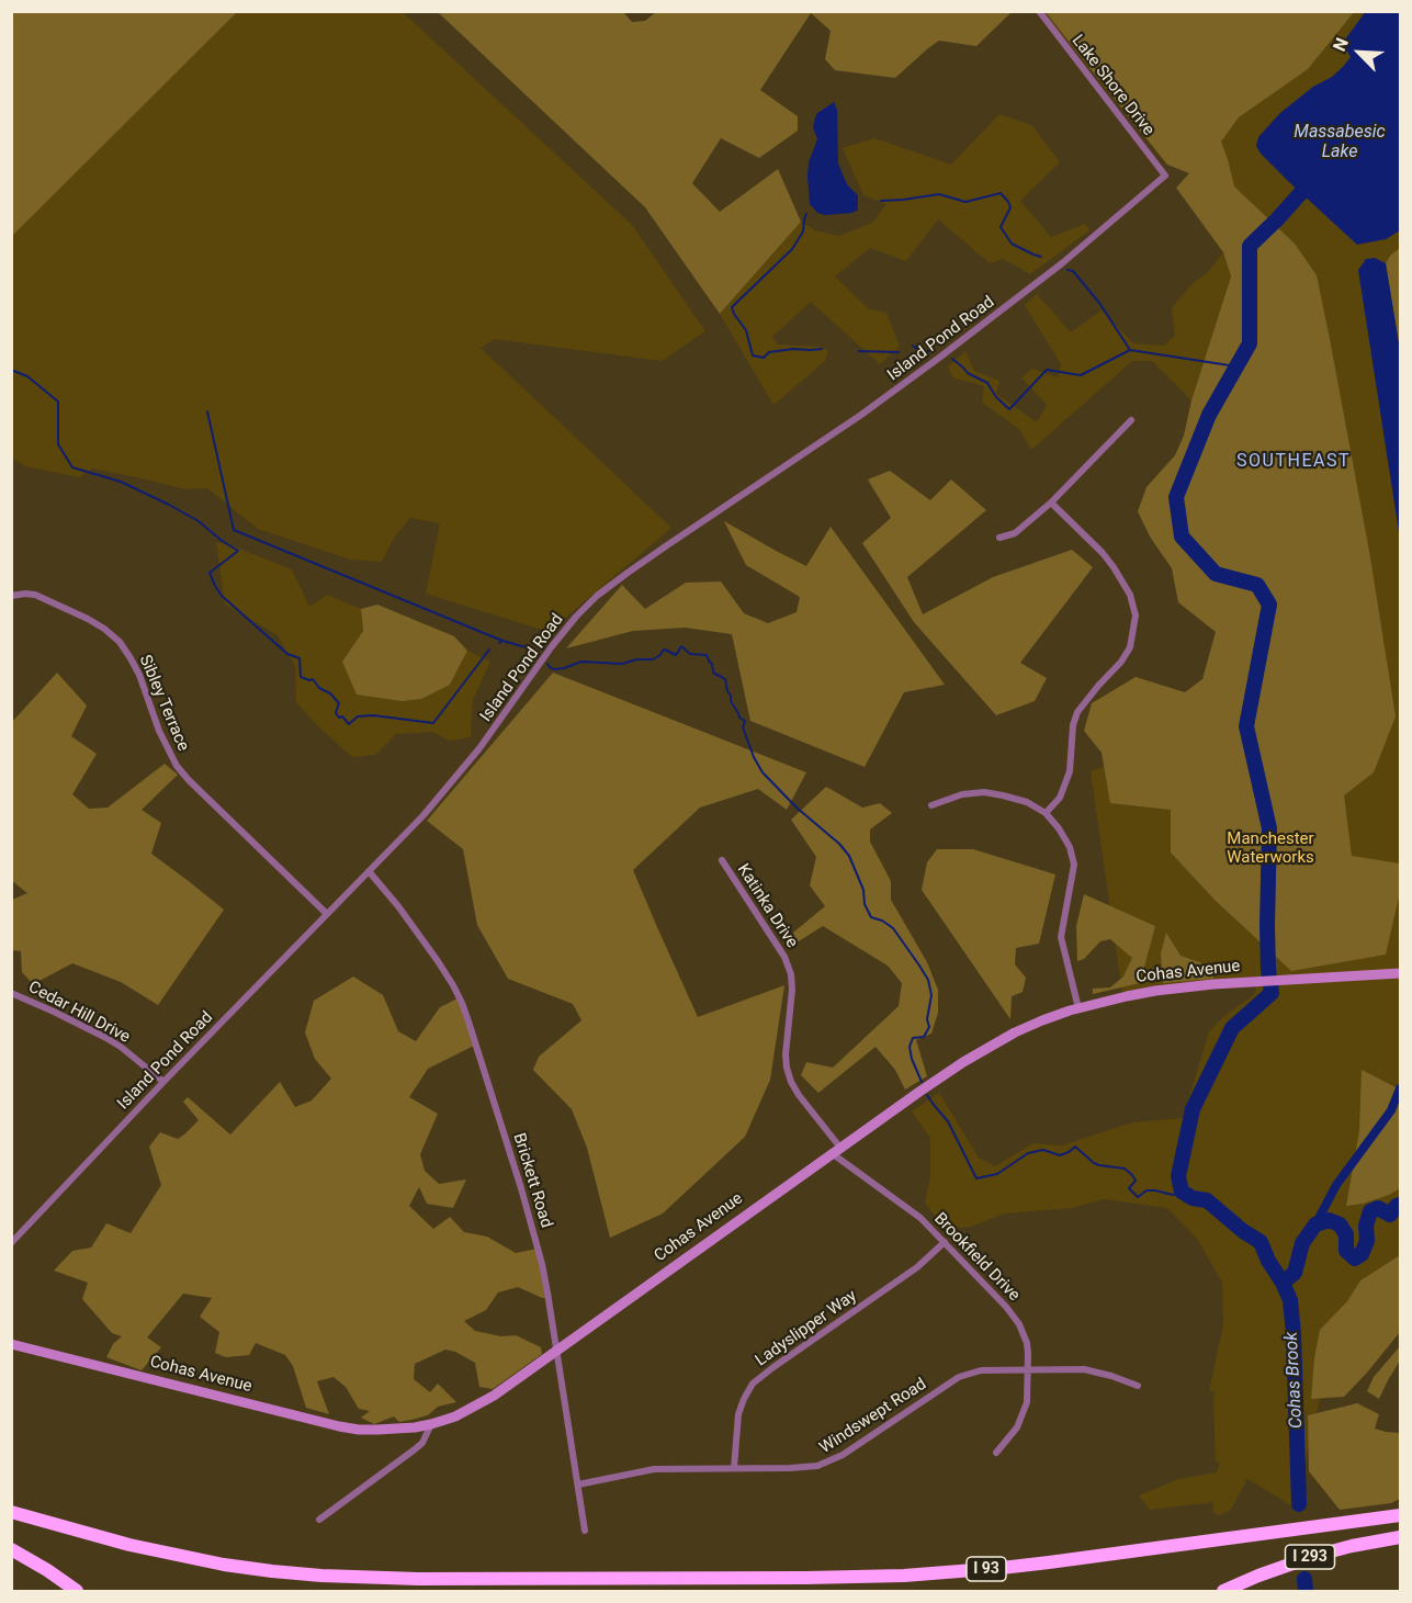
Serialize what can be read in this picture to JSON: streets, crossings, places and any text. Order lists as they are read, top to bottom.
{
  "streets": {
    "highway": ["I 293", "I 93"],
    "street": [
      "Lake Shore Drive",
      "Island Pond Road",
      "Sibley Terrace",
      "Katinka Drive",
      "Cohas Avenue",
      "Cedar Hill Drive",
      "Brickett Road",
      "Brookfield Drive",
      "Ladyslipper Way",
      "Windswept Road"
    ]
  },
  "crossings": [
    ["Lake Shore Drive", "Island Pond Road"],
    ["Island Pond Road", "Sibley Terrace"],
    ["Island Pond Road", "Cedar Hill Drive"],
    ["Island Pond Road", "Brickett Road"],
    ["Katinka Drive", "Cohas Avenue"],
    ["Katinka Drive", "Brookfield Drive"],
    ["Cohas Avenue", "Brickett Road"],
    ["Cohas Avenue", "Brookfield Drive"],
    ["Brickett Road", "Windswept Road"],
    ["Brookfield Drive", "Ladyslipper Way"],
    ["Brookfield Drive", "Windswept Road"],
    ["Ladyslipper Way", "Windswept Road"]
  ],
  "districts": ["SOUTHEAST"],
  "water": ["Massabesic Lake", "Cohas Brook"],
  "parks": ["Manchester Waterworks"],
  "north": "top left"
}
